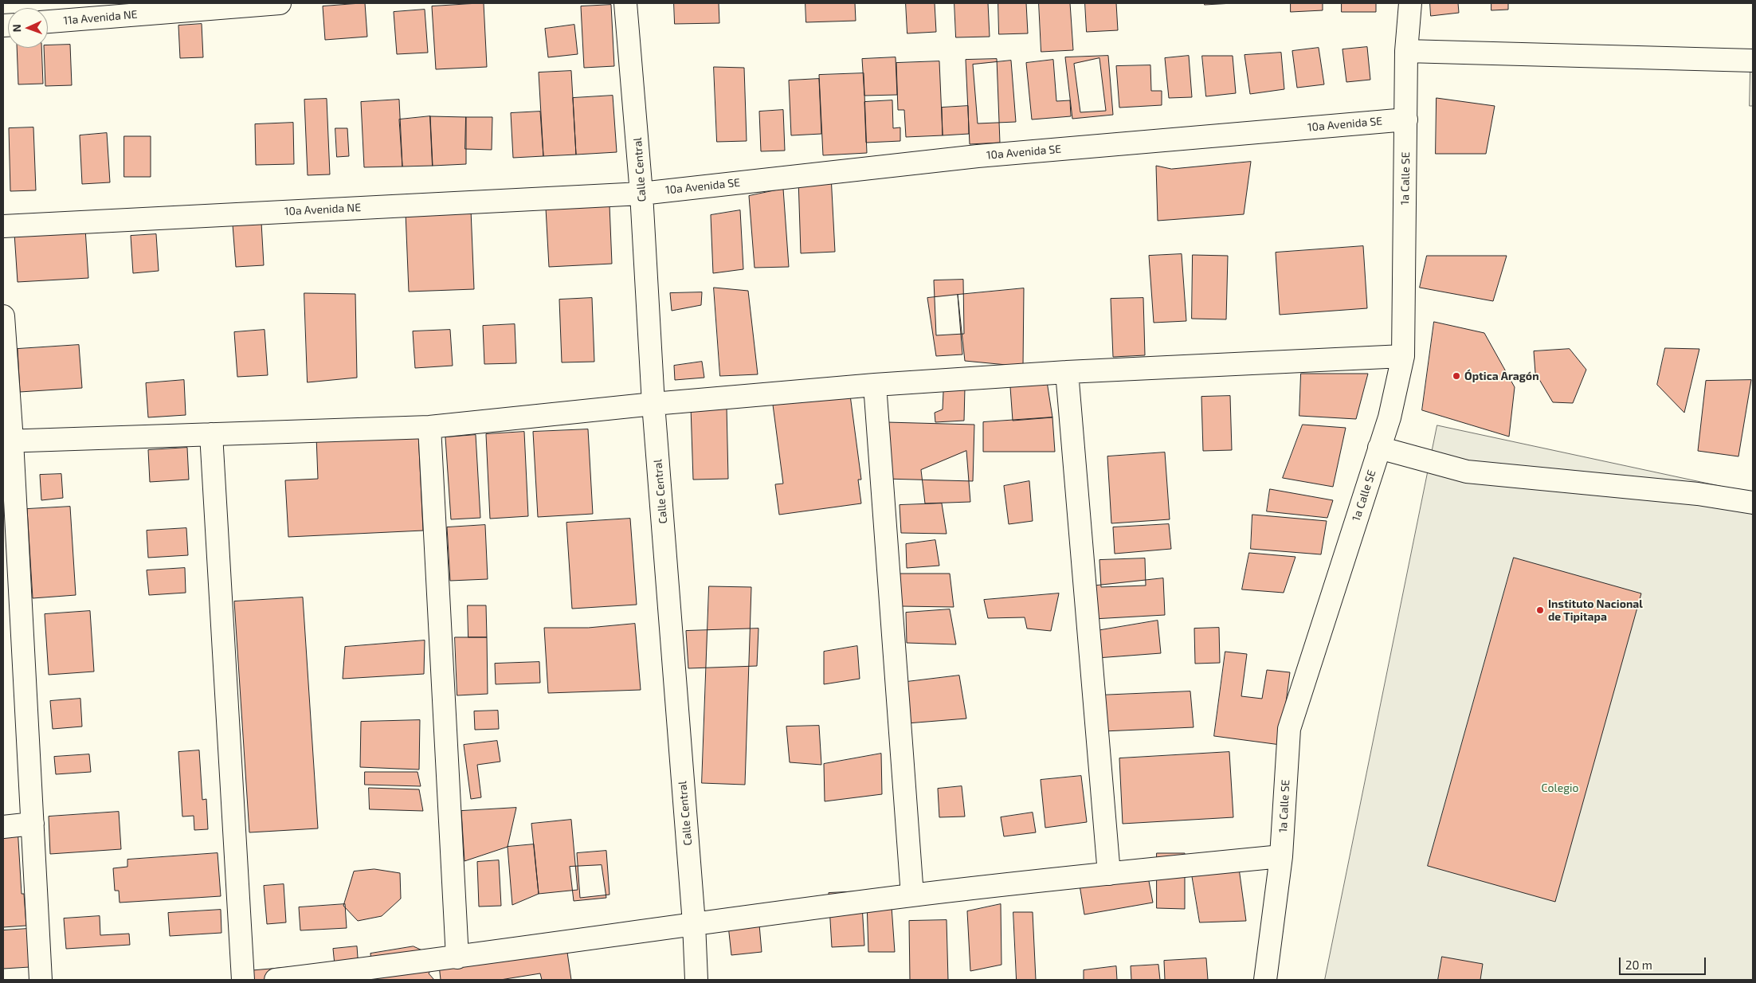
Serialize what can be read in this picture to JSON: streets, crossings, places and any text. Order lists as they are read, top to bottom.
{
  "streets": {
    "street": [
      "11a Avenida NE",
      "10a Avenida SE",
      "Calle Central",
      "1a Calle SE",
      "10a Avenida NE"
    ]
  },
  "crossings": [
    ["10a Avenida SE", "Calle Central"],
    ["10a Avenida SE", "1a Calle SE"],
    ["10a Avenida SE", "10a Avenida NE"],
    ["Calle Central", "10a Avenida NE"]
  ],
  "parks": ["Colegio"],
  "places": ["Óptica Aragón", "Instituto Nacional de Tipitapa"],
  "scale_bar": "20 m",
  "north": "left"
}
